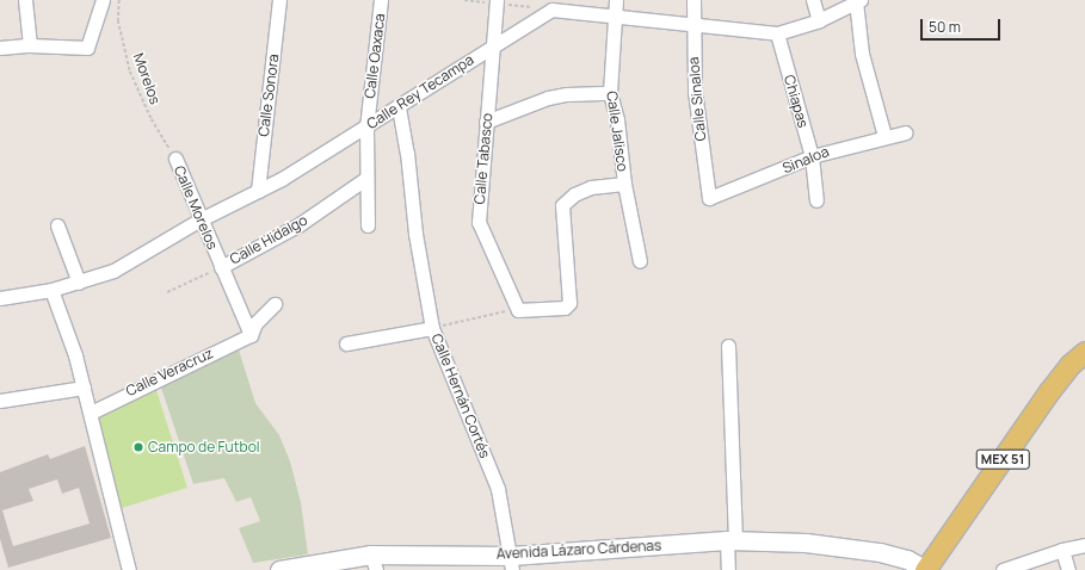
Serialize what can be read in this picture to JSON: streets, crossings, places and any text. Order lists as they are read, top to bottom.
{
  "streets": {
    "main road": ["MEX 51", "Avenida Lázaro Cárdenas"],
    "street": [
      "Calle Oaxaca",
      "Calle Rey Tecampa",
      "Calle Sonora",
      "Calle Sinaloa",
      "Chiapas",
      "Calle Jalisco",
      "Calle Tabasco",
      "Sinaloa",
      "Calle Morelos",
      "Calle Hidalgo",
      "Calle Veracruz",
      "Calle Hernán Cortés"
    ],
    "path": ["Morelos"]
  },
  "crossings": [
    ["Calle Oaxaca", "Calle Rey Tecampa"],
    ["Calle Oaxaca", "Calle Hidalgo"],
    ["Morelos", "Calle Morelos"],
    ["Calle Rey Tecampa", "Calle Sonora"],
    ["Calle Rey Tecampa", "Calle Tabasco"],
    ["Calle Rey Tecampa", "Calle Morelos"],
    ["Calle Rey Tecampa", "Calle Hernán Cortés"],
    ["Calle Sinaloa", "Sinaloa"],
    ["Chiapas", "Sinaloa"],
    ["Calle Morelos", "Calle Hidalgo"],
    ["Calle Morelos", "Calle Veracruz"],
    ["Calle Hernán Cortés", "Avenida Lázaro Cárdenas"],
    ["MEX 51", "Avenida Lázaro Cárdenas"]
  ],
  "places": ["Campo de Futbol"],
  "scale_bar": "50 m"
}
